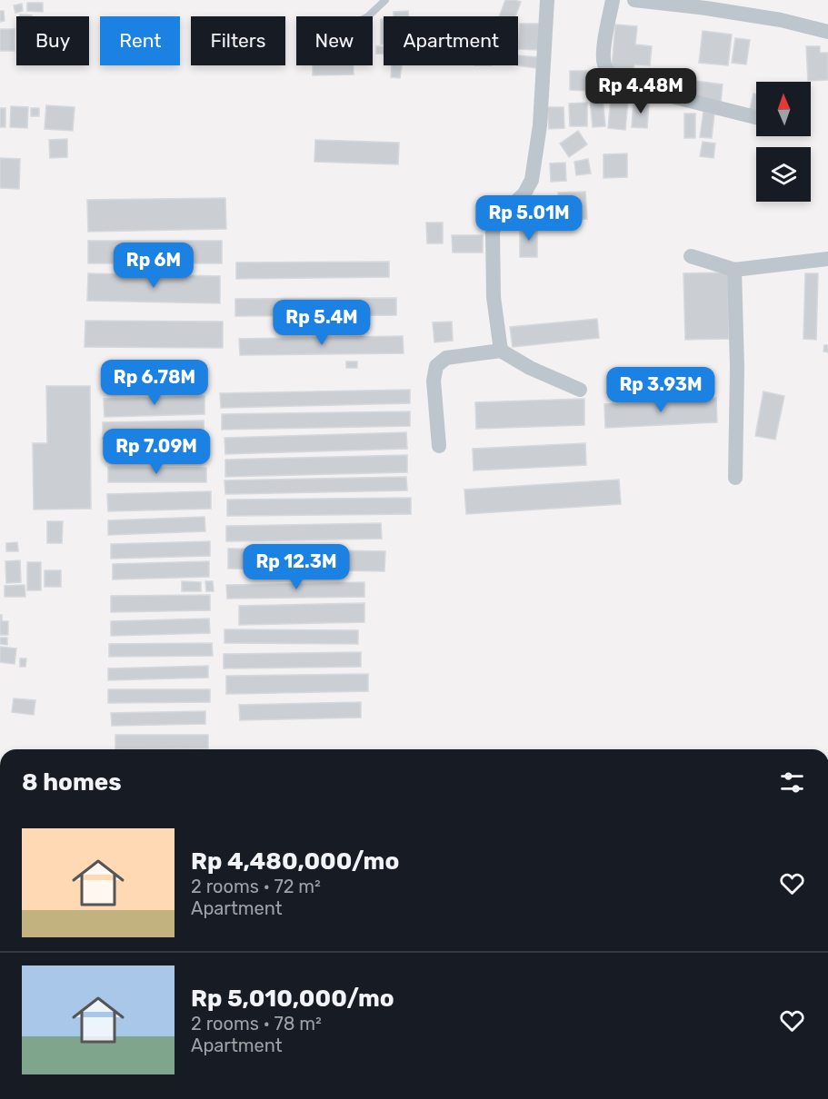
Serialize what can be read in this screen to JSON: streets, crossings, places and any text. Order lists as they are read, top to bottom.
{
  "north": "top",
  "page": {
    "chip": [
      "Buy",
      "Rent",
      "Filters",
      "New",
      "Apartment"
    ],
    "price": [
      "Rp 4.48M",
      "Rp 5.01M",
      "Rp 6M",
      "Rp 5.4M",
      "Rp 6.78M",
      "Rp 3.93M",
      "Rp 7.09M",
      "Rp 12.3M"
    ],
    "heading": "8 homes",
    "list": [
      {
        "name": "Rp 4,480,000/mo",
        "note": "2 rooms · 72 m² · Apartment"
      },
      {
        "name": "Rp 5,010,000/mo",
        "note": "2 rooms · 78 m² · Apartment"
      }
    ]
  }
}
